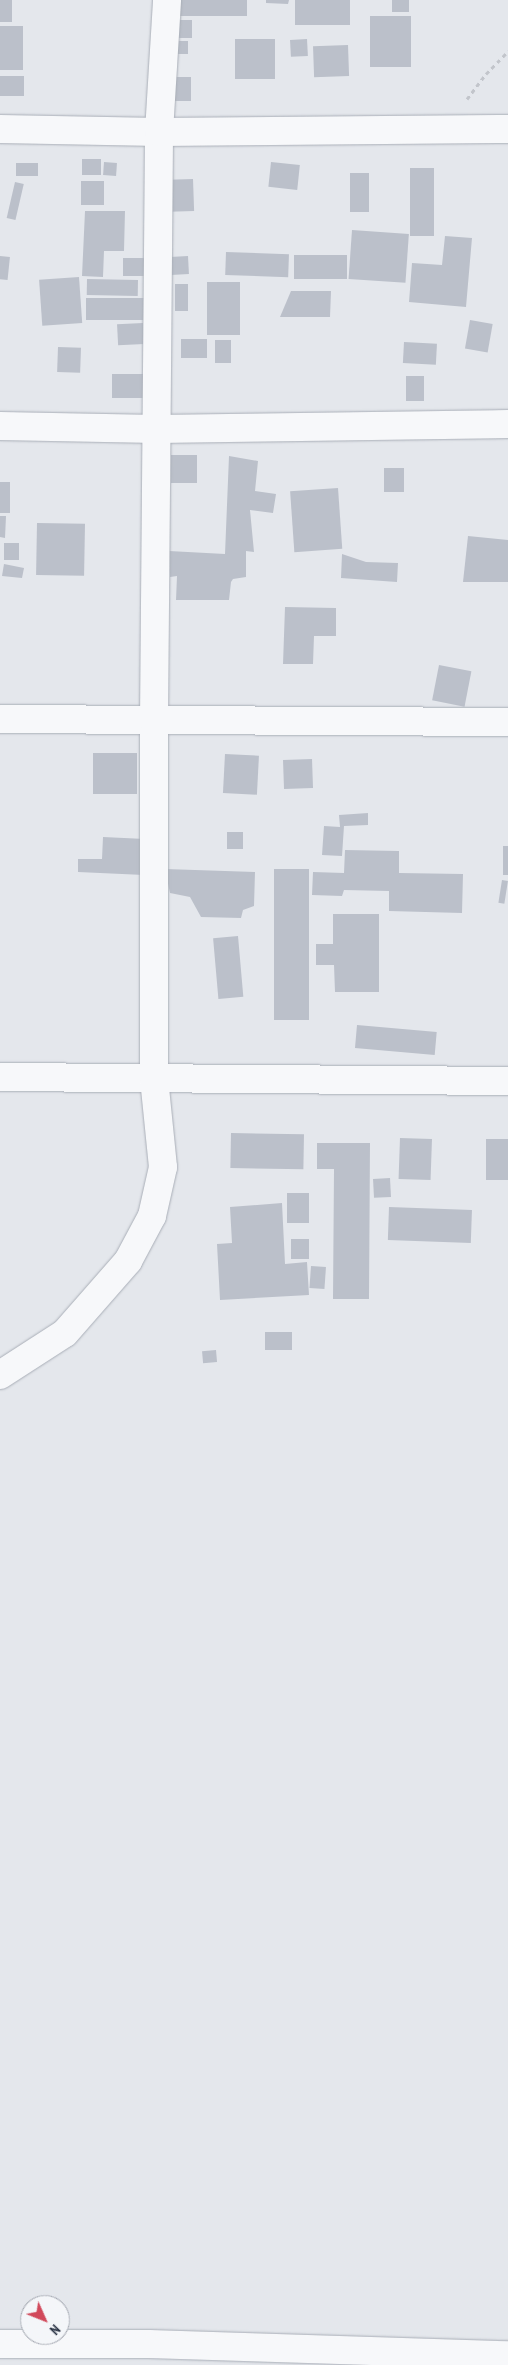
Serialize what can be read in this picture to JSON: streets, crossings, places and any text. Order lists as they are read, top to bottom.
{
  "north": "bottom right"
}
